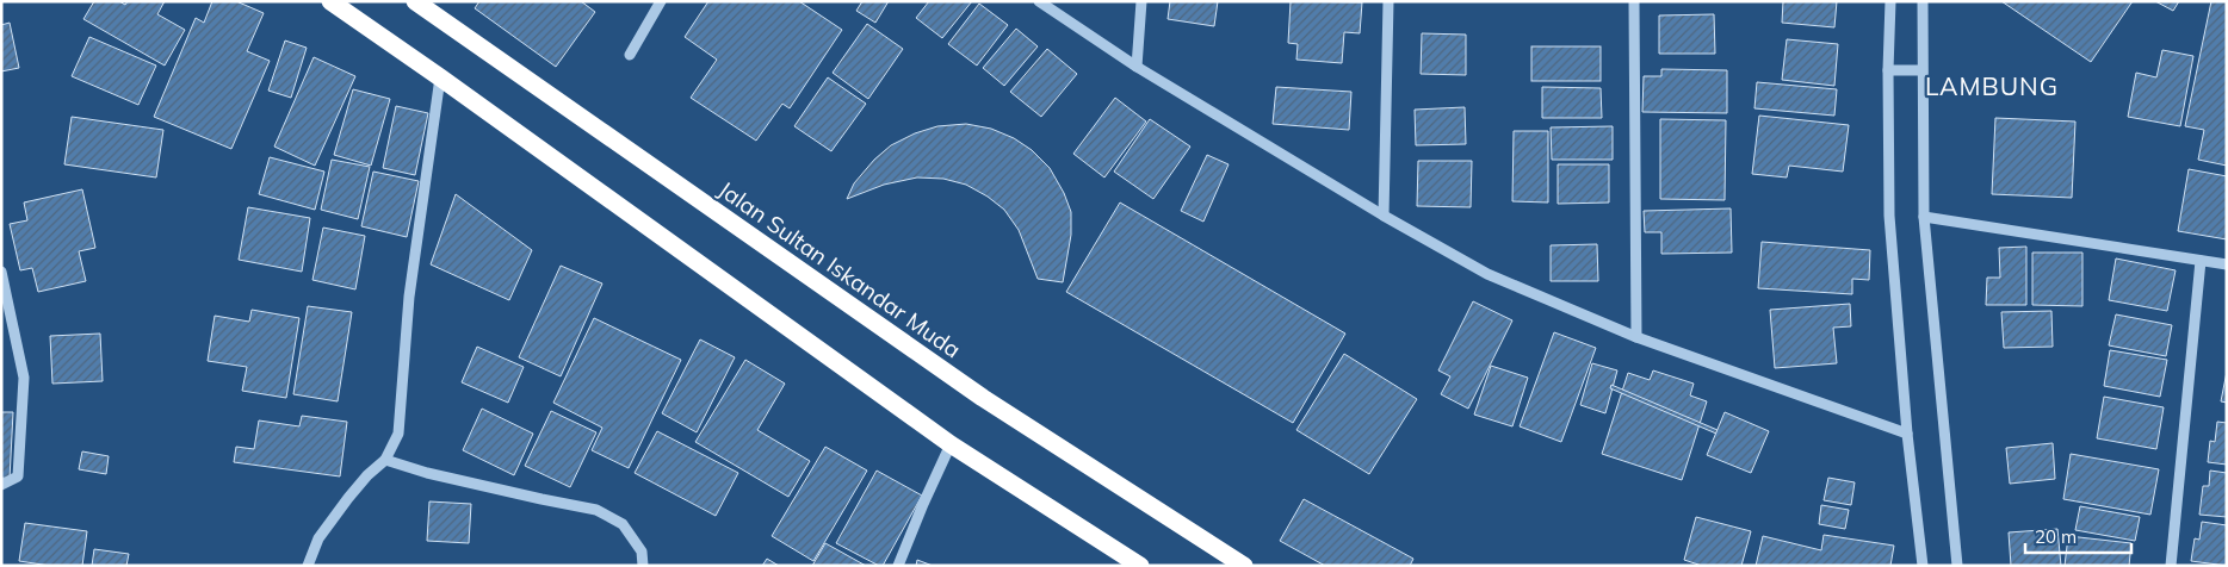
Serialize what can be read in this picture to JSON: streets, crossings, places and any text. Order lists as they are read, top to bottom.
{
  "streets": {
    "highway": ["Jalan Sultan Iskandar Muda"]
  },
  "districts": ["LAMBUNG"],
  "scale_bar": "20 m"
}
